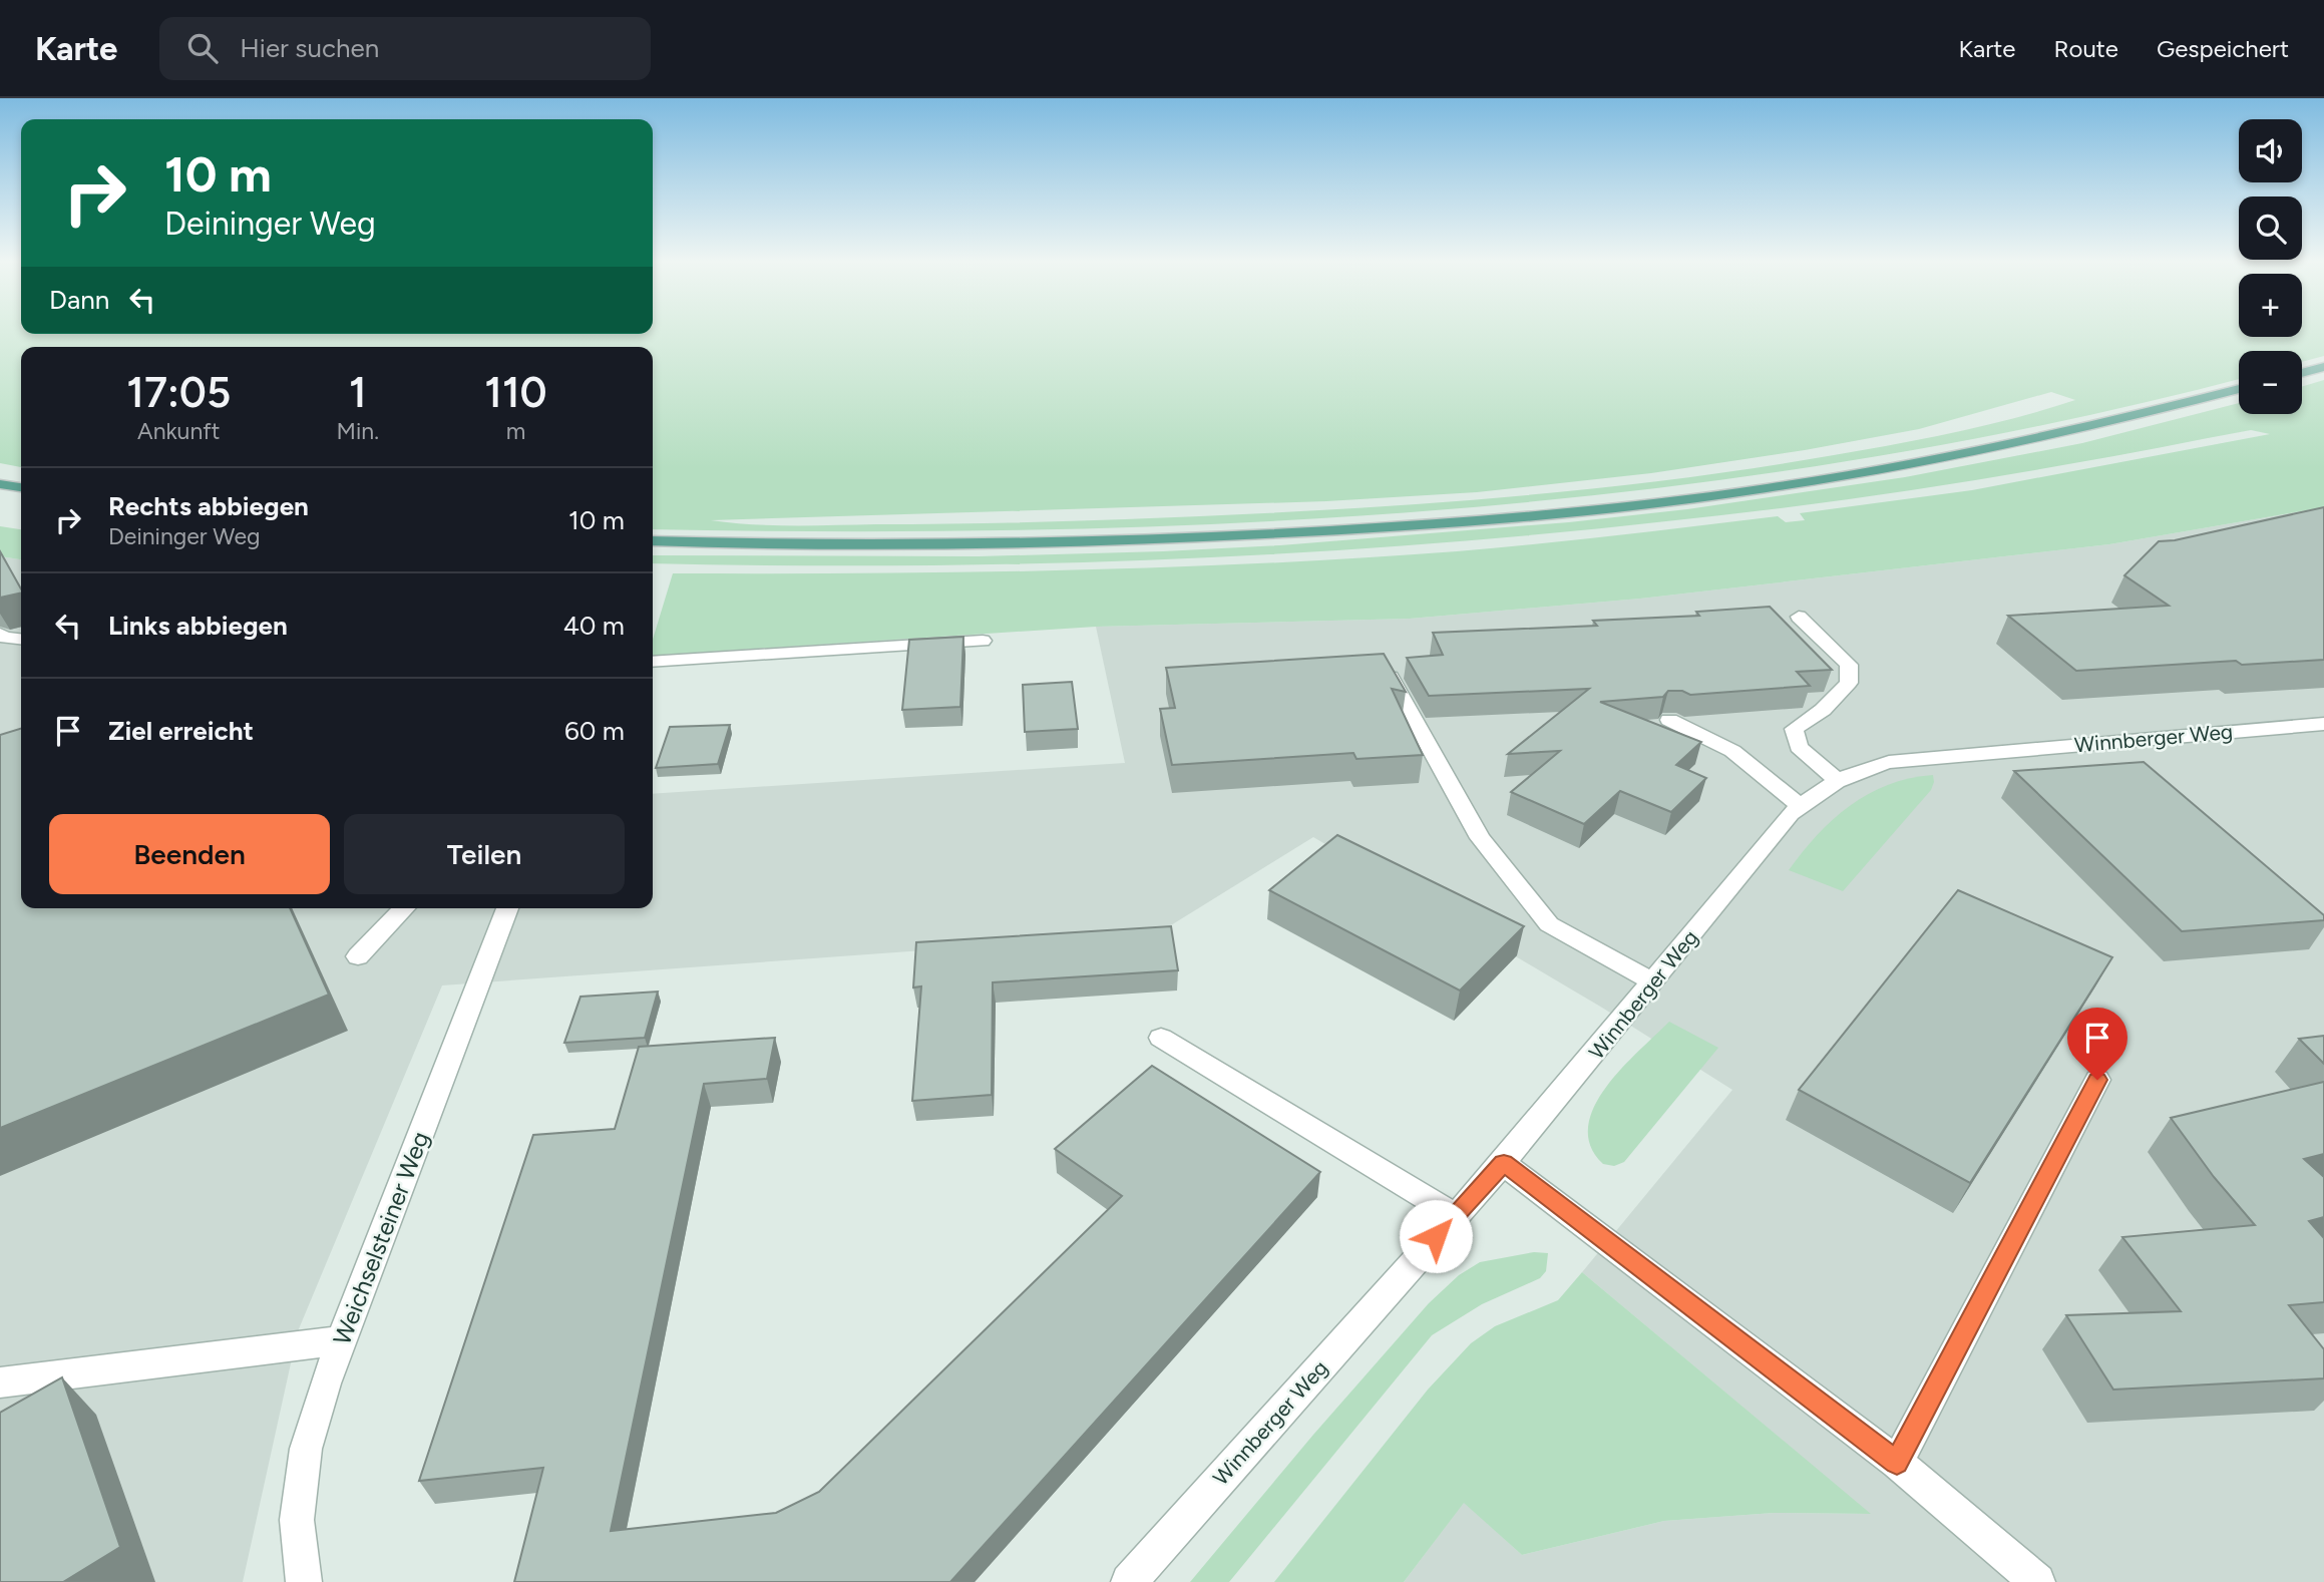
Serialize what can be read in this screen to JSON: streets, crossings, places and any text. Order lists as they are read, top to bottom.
{
  "streets": {
    "street": ["Winnberger Weg", "Weichselsteiner Weg"]
  },
  "page": {
    "header": "Karte",
    "search": "Hier suchen",
    "nav": ["Karte", "Route", "Gespeichert"],
    "map_buttons": ["+", "−"],
    "turn": ["10 m", "Deininger Weg"],
    "then": "Dann",
    "eta": [
      "17:05",
      "Ankunft",
      "1",
      "Min.",
      "110",
      "m"
    ],
    "list": [
      {
        "name": "Rechts abbiegen",
        "note": "Deininger Weg",
        "value": "10 m"
      },
      {
        "name": "Links abbiegen",
        "value": "40 m"
      },
      {
        "name": "Ziel erreicht",
        "value": "60 m"
      }
    ],
    "buttons": ["Beenden", "Teilen"]
  }
}
